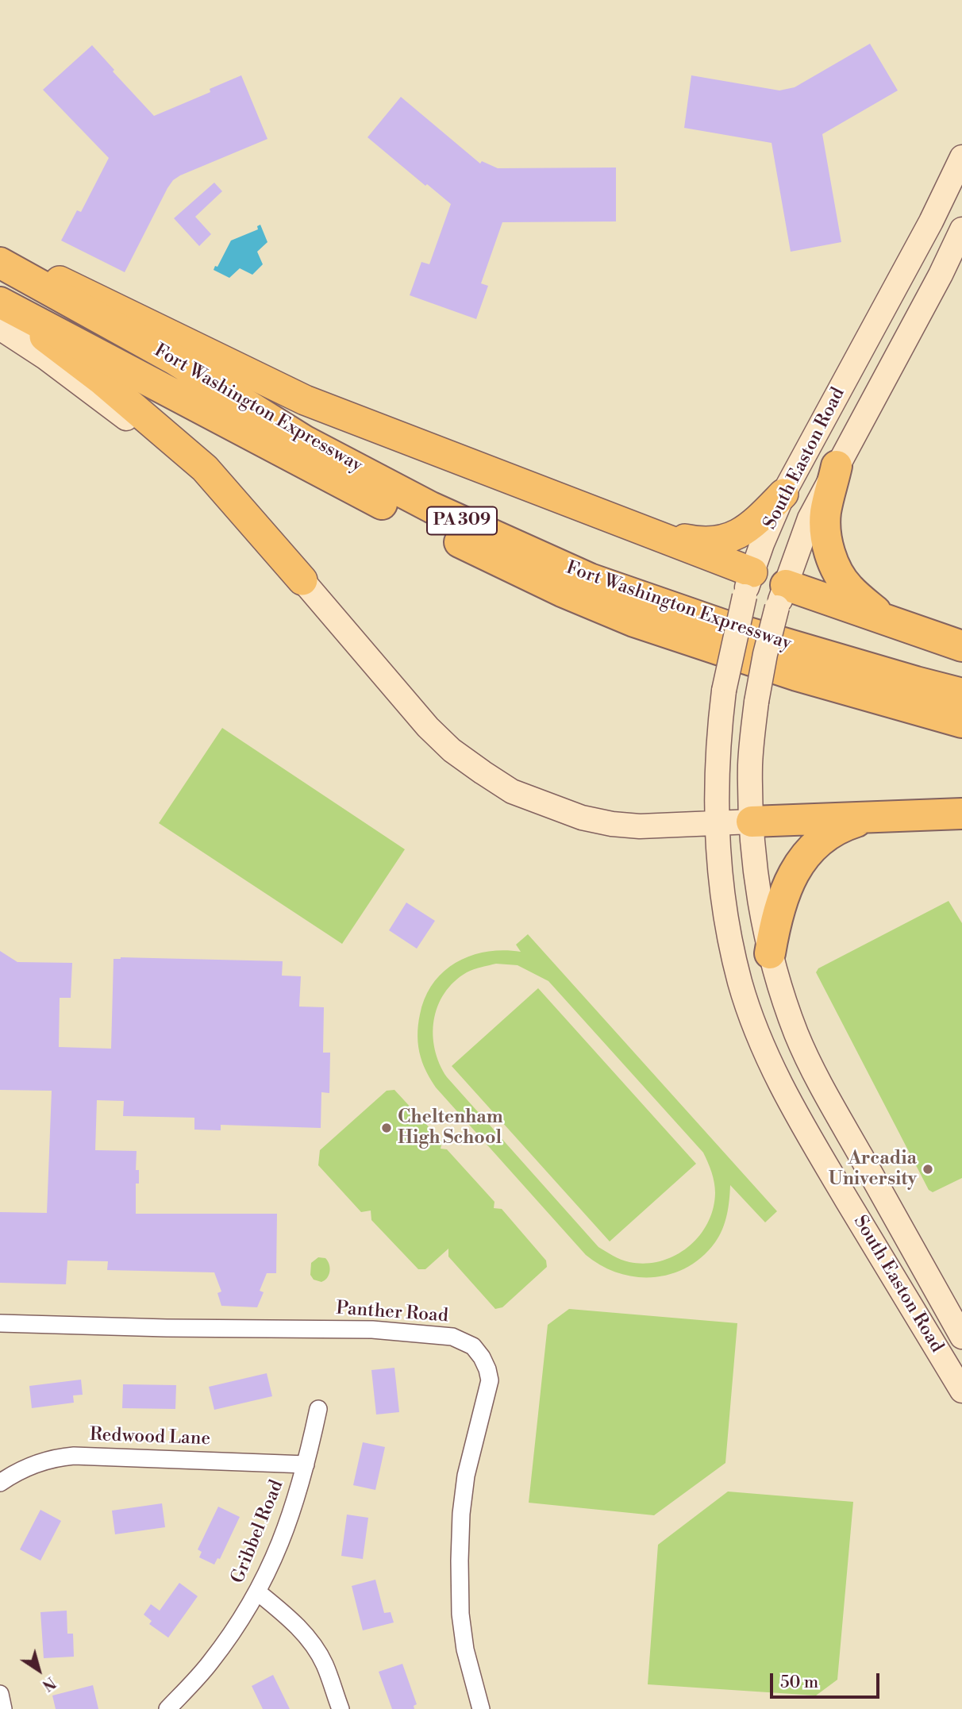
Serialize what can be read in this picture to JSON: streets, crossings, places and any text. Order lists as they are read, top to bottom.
{
  "streets": {
    "highway": ["Fort Washington Expressway", "PA 309"],
    "main road": ["South Easton Road"],
    "street": ["Panther Road", "Redwood Lane", "Gribbel Road"]
  },
  "crossings": [
    ["Redwood Lane", "Gribbel Road"]
  ],
  "places": ["Cheltenham High School", "Arcadia University"],
  "scale_bar": "50 m",
  "north": "bottom right"
}
